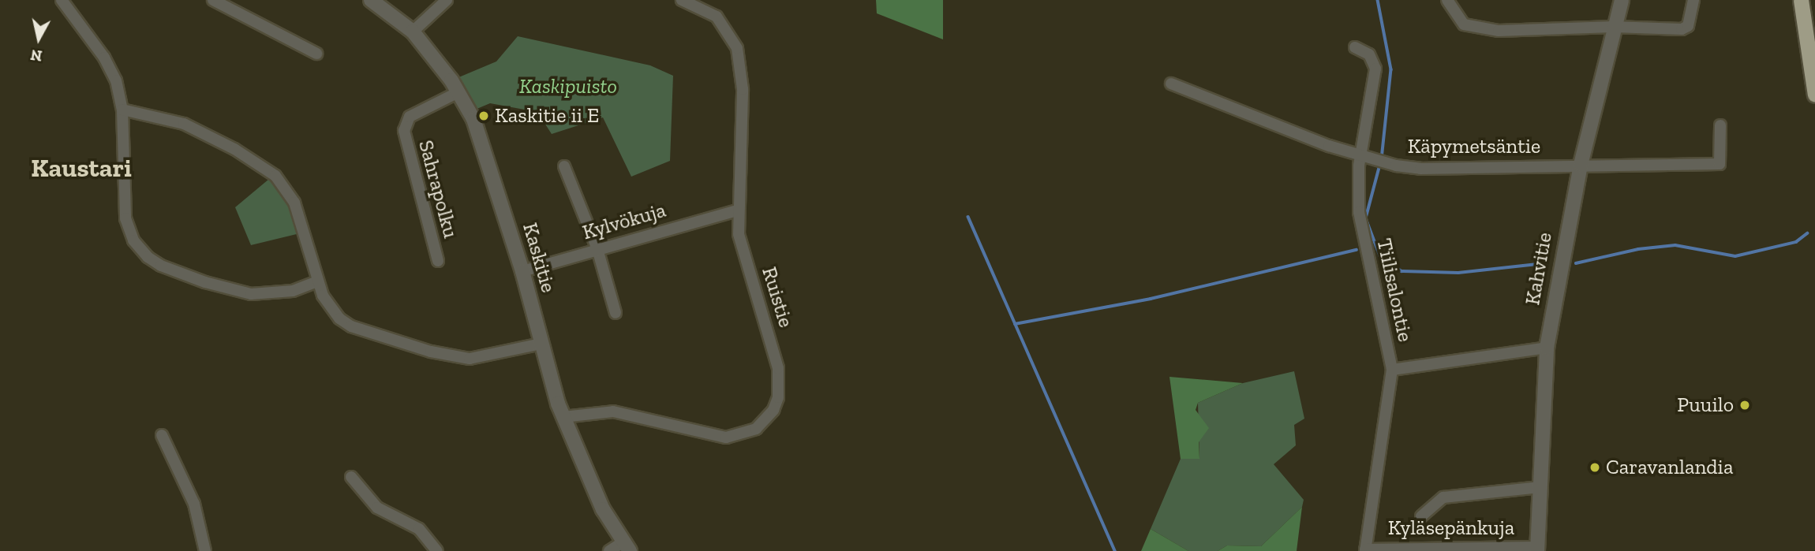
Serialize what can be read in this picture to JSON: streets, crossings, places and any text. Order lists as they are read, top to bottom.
{
  "streets": {
    "street": [
      "Käpymetsäntie",
      "Sahrapolku",
      "Kylvökuja",
      "Kaskitie",
      "Kahvitie",
      "Tiilisalontie",
      "Ruistie",
      "Kyläsepänkuja"
    ]
  },
  "crossings": [
    ["Käpymetsäntie", "Kahvitie"],
    ["Käpymetsäntie", "Tiilisalontie"],
    ["Sahrapolku", "Kaskitie"],
    ["Kylvökuja", "Kaskitie"],
    ["Kylvökuja", "Ruistie"],
    ["Kaskitie", "Ruistie"],
    ["Kahvitie", "Kyläsepänkuja"],
    ["Tiilisalontie", "Kyläsepänkuja"]
  ],
  "districts": ["Kaustari"],
  "parks": ["Kaskipuisto"],
  "places": ["Kaskitie ii E", "Puuilo", "Caravanlandia"],
  "north": "bottom"
}
